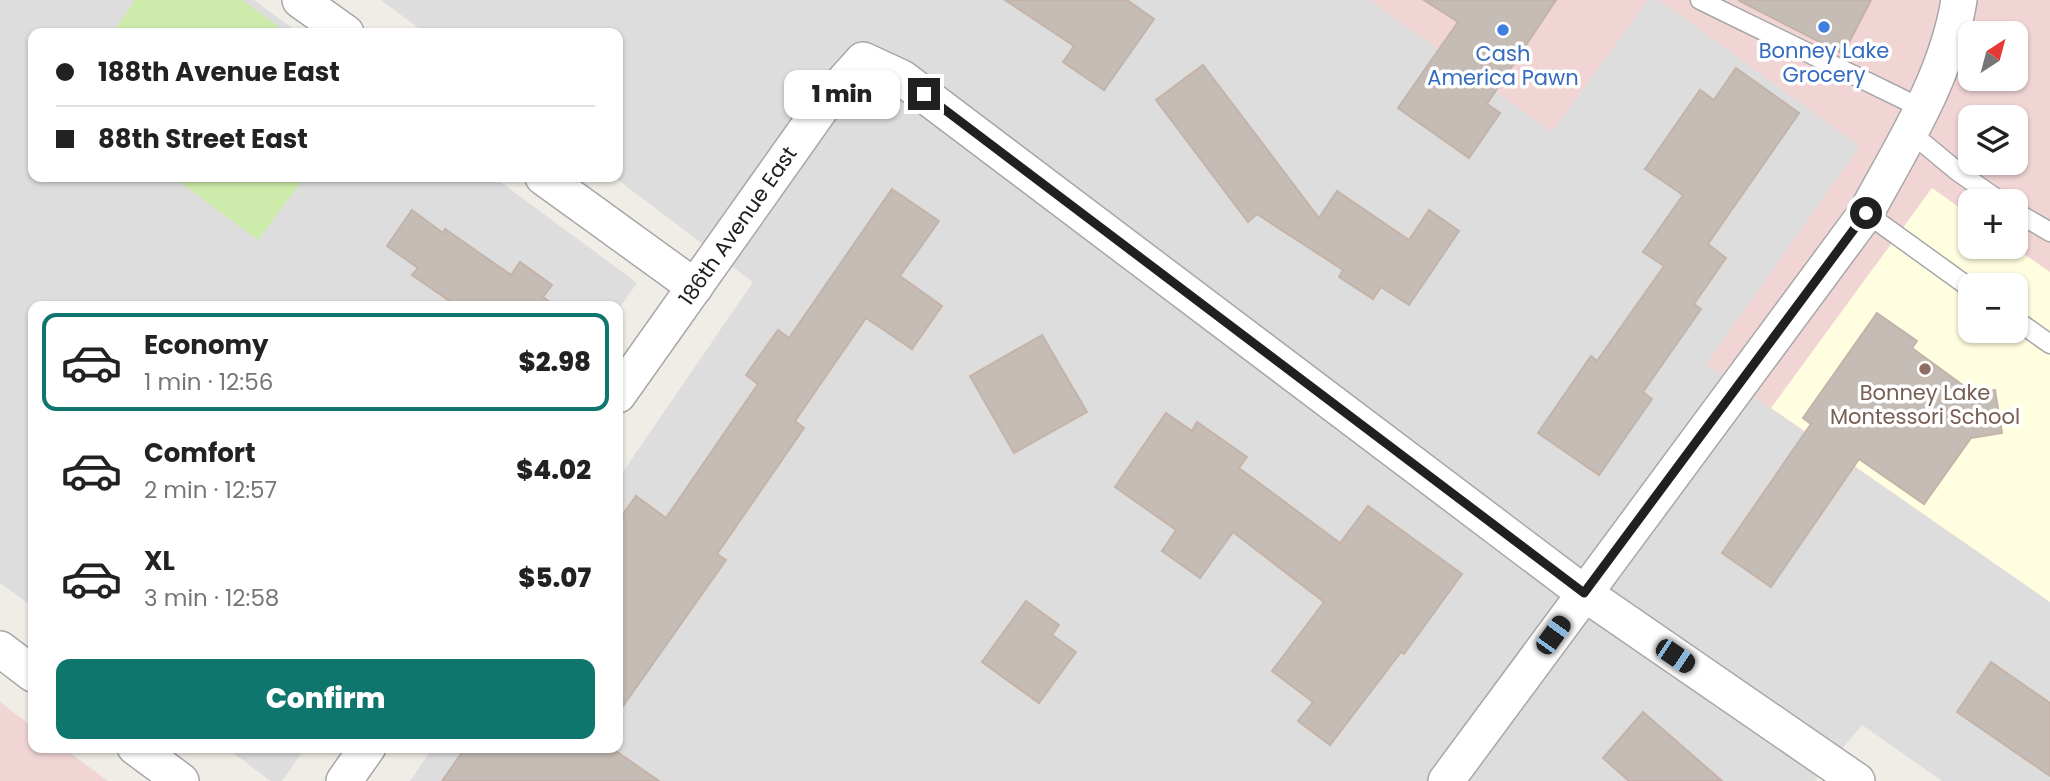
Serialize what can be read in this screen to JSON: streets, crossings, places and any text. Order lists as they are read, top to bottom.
{
  "streets": {
    "street": ["186th Avenue East"]
  },
  "places": ["Bonney Lake Grocery", "Cash America Pawn", "Bonney Lake Montessori School"],
  "north": "top right",
  "page": {
    "map_buttons": ["+", "−"],
    "banner": ["188th Avenue East", "88th Street East"],
    "bubble": "1 min",
    "list": [
      {
        "name": "Economy",
        "note": "1 min · 12:56",
        "value": "$2.98"
      },
      {
        "name": "Comfort",
        "note": "2 min · 12:57",
        "value": "$4.02"
      },
      {
        "name": "XL",
        "note": "3 min · 12:58",
        "value": "$5.07"
      }
    ],
    "buttons": "Confirm"
  }
}
